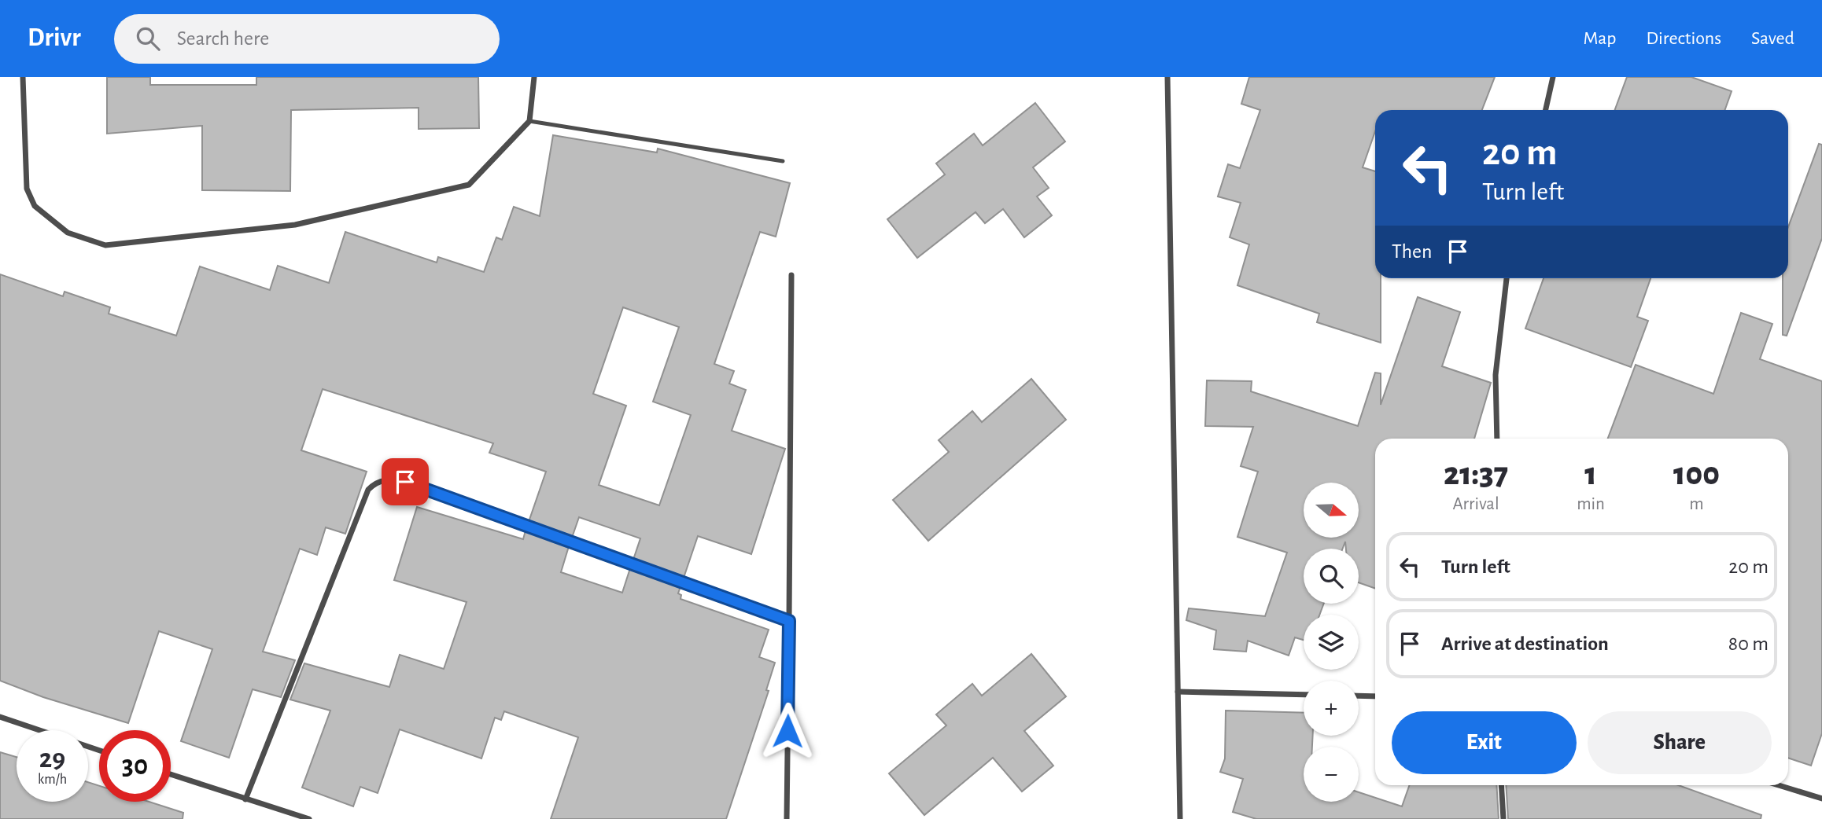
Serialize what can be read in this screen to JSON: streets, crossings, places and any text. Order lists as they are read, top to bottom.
{
  "north": "right",
  "page": {
    "header": "Drivr",
    "search": "Search here",
    "nav": ["Map", "Directions", "Saved"],
    "turn": ["20 m", "Turn left"],
    "then": "Then",
    "eta": [
      "21:37",
      "Arrival",
      "1",
      "min",
      "100",
      "m"
    ],
    "map_buttons": ["+", "−"],
    "list": [
      {
        "name": "Turn left",
        "value": "20 m"
      },
      {
        "name": "Arrive at destination",
        "value": "80 m"
      }
    ],
    "buttons": ["Exit", "Share"],
    "speed": "29 km/h",
    "limit": "30"
  }
}
